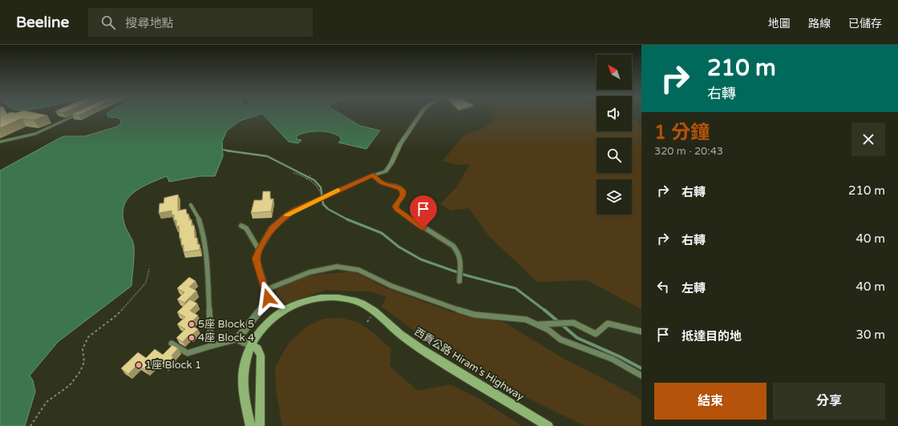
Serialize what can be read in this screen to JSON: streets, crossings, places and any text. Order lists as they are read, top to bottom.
{
  "streets": {
    "street": ["西貢公路 Hiram's Highway"]
  },
  "places": ["5座 Block 5", "4座 Block 4", "1座 Block 1"],
  "north": "top left",
  "page": {
    "header": "Beeline",
    "search": "搜尋地點",
    "nav": ["地圖", "路線", "已儲存"],
    "turn": ["210 m", "右轉"],
    "heading": ["1 分鐘", "320 m · 20:43"],
    "list": [
      {
        "name": "右轉",
        "value": "210 m"
      },
      {
        "name": "右轉",
        "value": "40 m"
      },
      {
        "name": "左轉",
        "value": "40 m"
      },
      {
        "name": "抵達目的地",
        "value": "30 m"
      }
    ],
    "buttons": ["結束", "分享"]
  }
}
